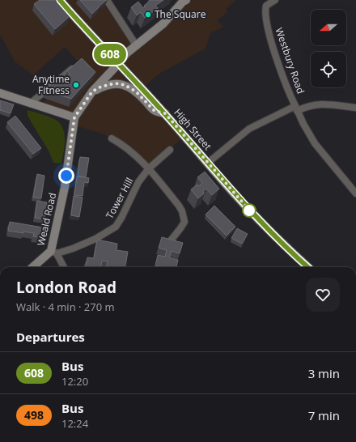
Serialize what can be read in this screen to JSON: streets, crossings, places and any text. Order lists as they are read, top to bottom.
{
  "streets": {
    "main road": ["High Street"],
    "street": ["Westbury Road", "Tower Hill", "Weald Road"]
  },
  "crossings": [
    ["Westbury Road", "High Street"],
    ["High Street", "Weald Road"],
    ["Tower Hill", "Weald Road"]
  ],
  "places": ["The Square", "Anytime Fitness"],
  "lines": ["bus line 608"],
  "north": "left",
  "page": {
    "on_map": "608",
    "heading": [
      ["London Road", "Walk · 4 min · 270 m"],
      "Departures"
    ],
    "list": [
      {
        "mark": "608",
        "name": "Bus",
        "note": "12:20",
        "value": "3 min"
      },
      {
        "mark": "498",
        "name": "Bus",
        "note": "12:24",
        "value": "7 min"
      }
    ]
  }
}
